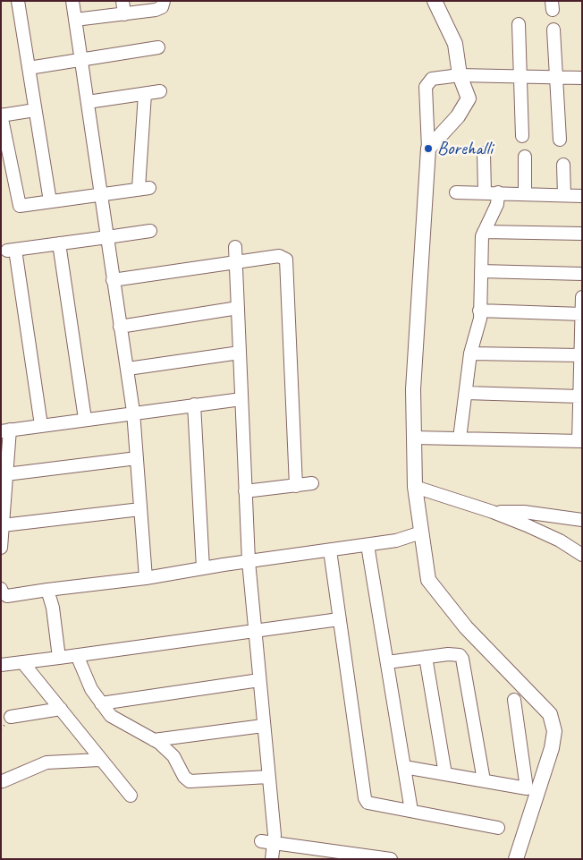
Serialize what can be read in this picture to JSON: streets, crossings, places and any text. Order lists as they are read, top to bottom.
{
  "places": ["Borehalli"]
}
